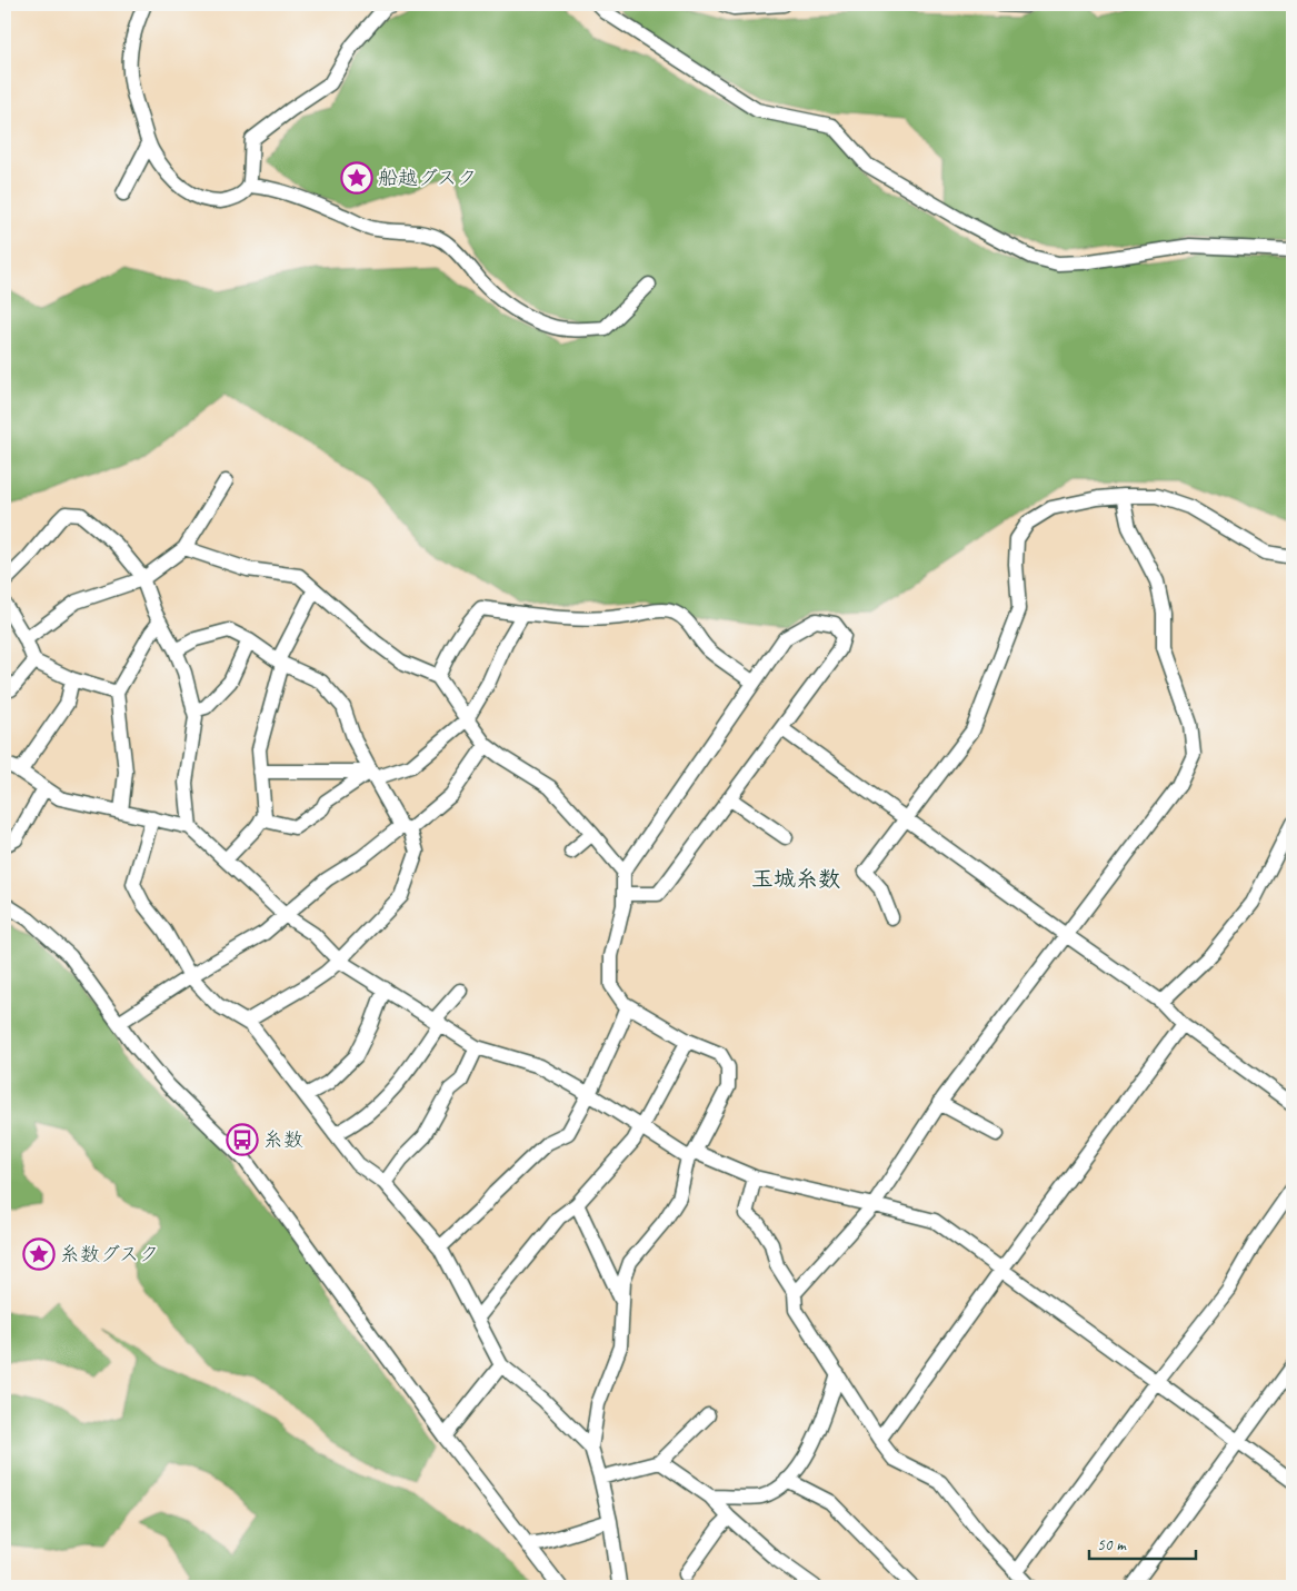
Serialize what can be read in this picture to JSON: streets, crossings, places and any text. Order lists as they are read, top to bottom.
{
  "districts": ["玉城糸数"],
  "places": {
    "place": ["船越グスク", "糸数グスク"],
    "bus stop": ["糸数"]
  },
  "scale_bar": "50 m"
}
